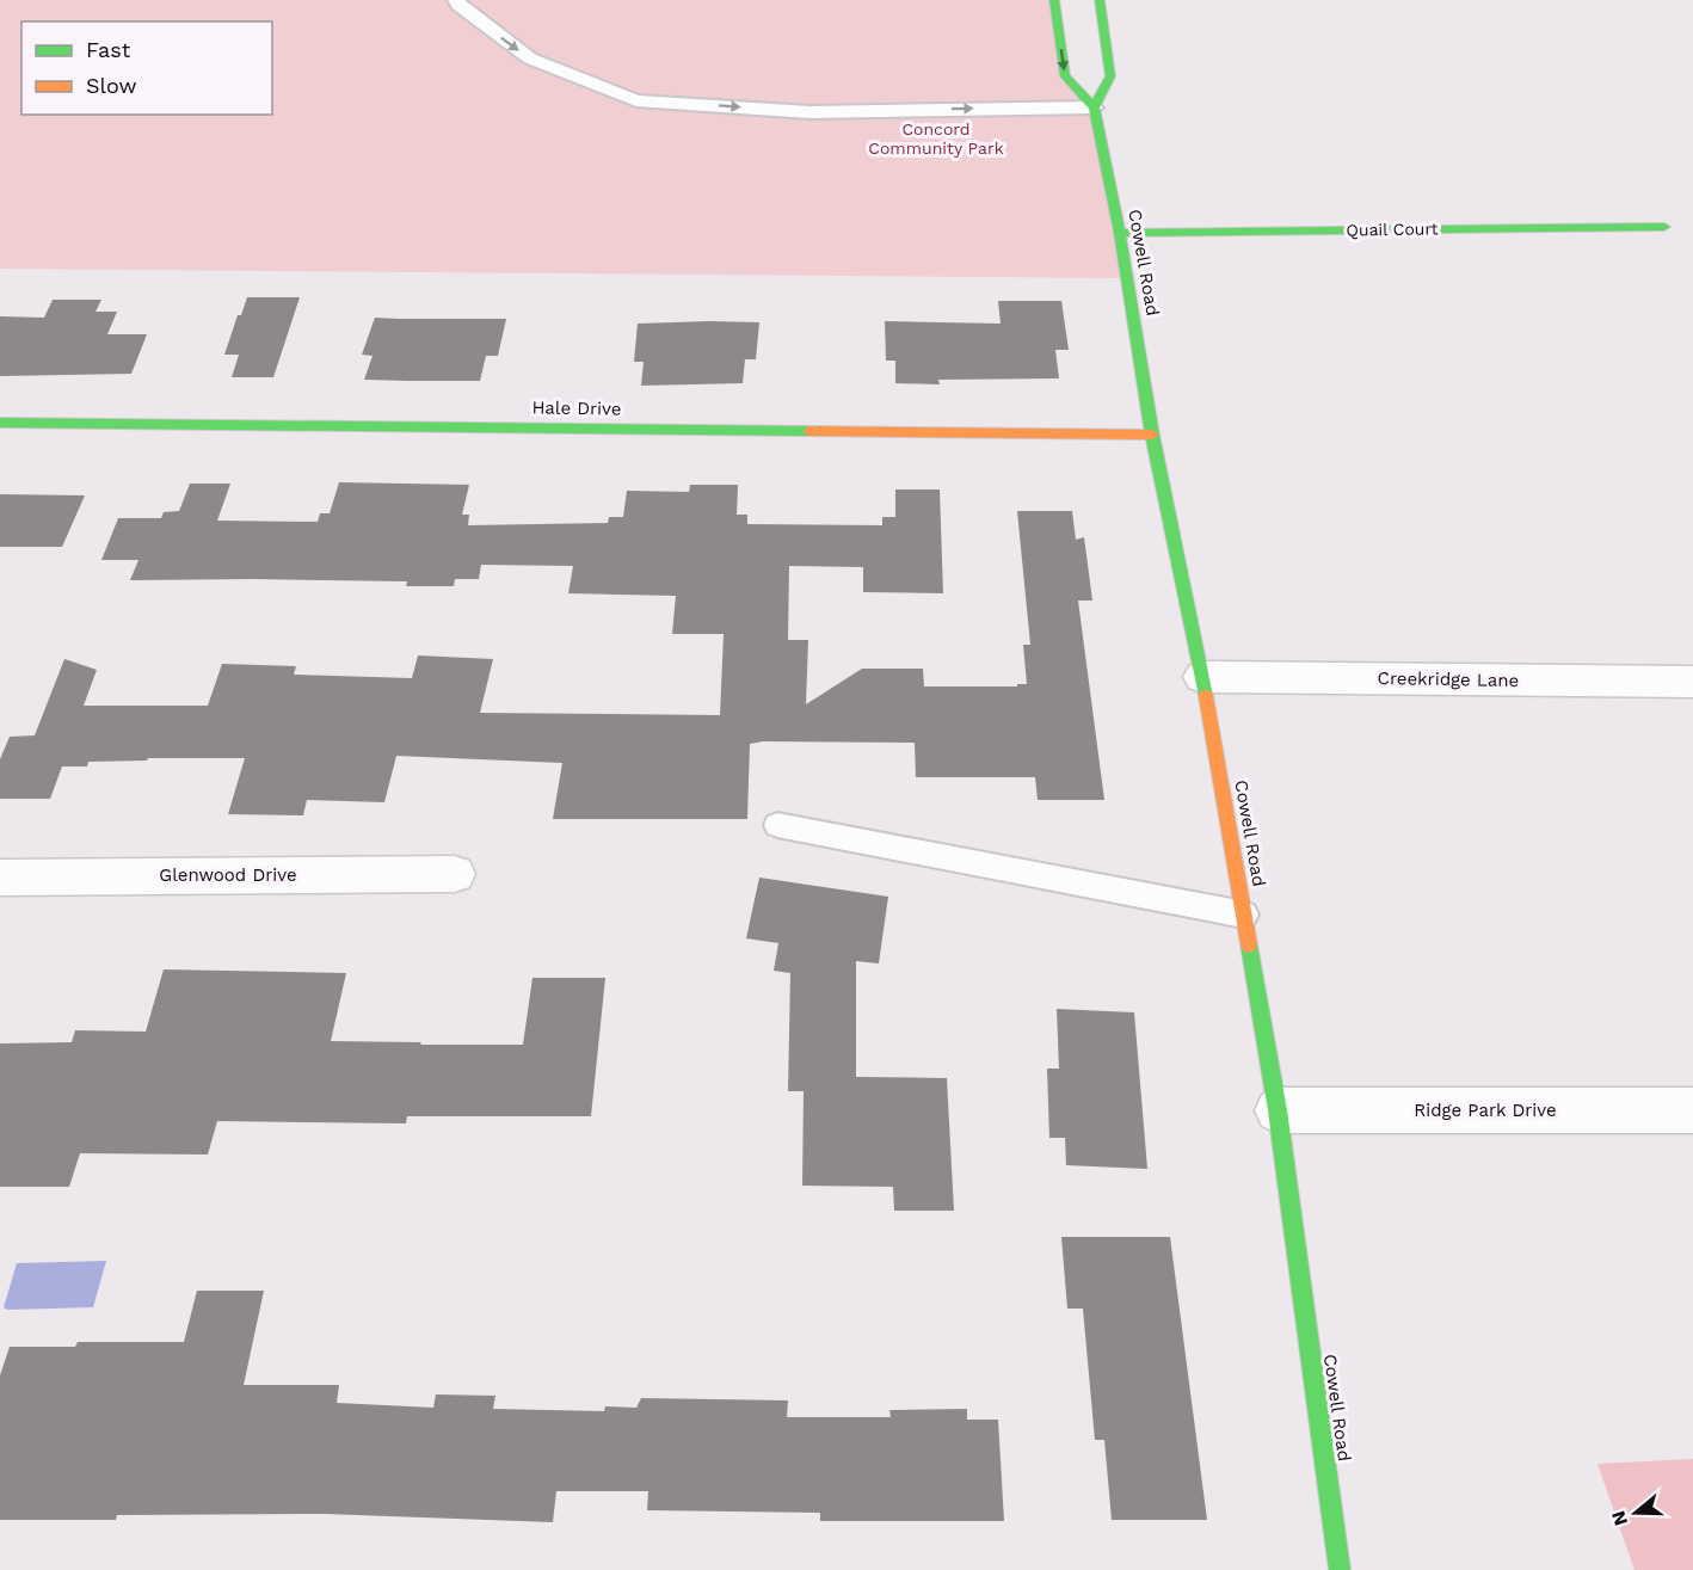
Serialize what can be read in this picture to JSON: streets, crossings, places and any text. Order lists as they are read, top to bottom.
{
  "streets": {
    "street": [
      "Quail Court",
      "Cowell Road",
      "Hale Drive",
      "Creekridge Lane",
      "Glenwood Drive",
      "Ridge Park Drive"
    ]
  },
  "crossings": [
    ["Quail Court", "Cowell Road"],
    ["Cowell Road", "Hale Drive"],
    ["Cowell Road", "Creekridge Lane"],
    ["Cowell Road", "Ridge Park Drive"]
  ],
  "parks": ["Concord Community Park"],
  "legend": ["Fast", "Slow"],
  "north": "left"
}
